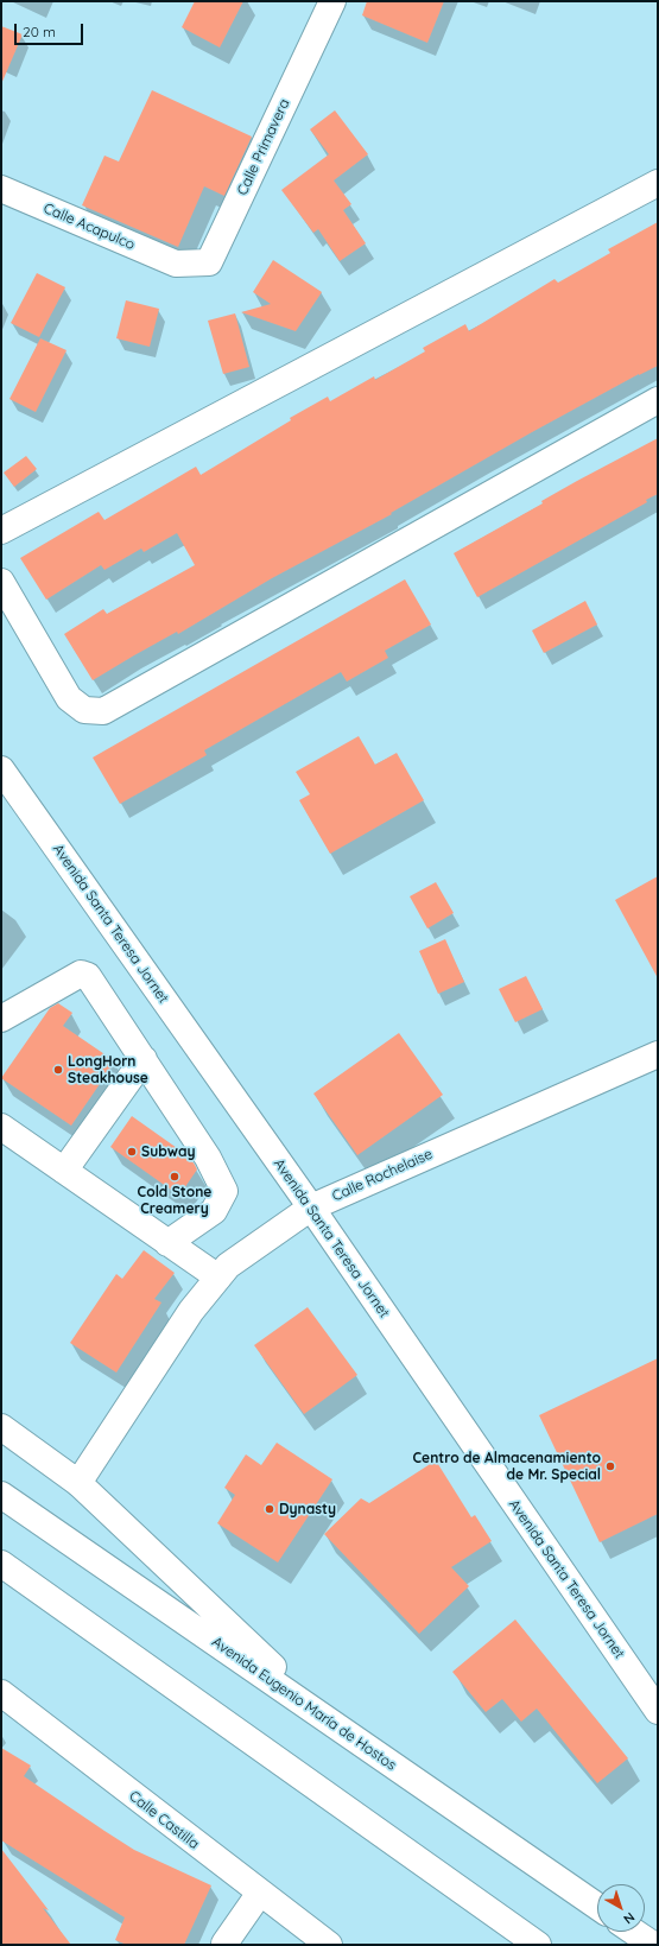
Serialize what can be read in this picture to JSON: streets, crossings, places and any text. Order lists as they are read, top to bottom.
{
  "streets": {
    "main road": [
      "Calle Primavera",
      "Calle Acapulco",
      "Avenida Santa Teresa Jornet",
      "Calle Rochelaise",
      "Avenida Eugenio María de Hostos",
      "Calle Castilla"
    ]
  },
  "crossings": [
    ["Calle Primavera", "Calle Acapulco"],
    ["Avenida Santa Teresa Jornet", "Calle Rochelaise"]
  ],
  "places": [
    "LongHorn Steakhouse",
    "Subway",
    "Cold Stone Creamery",
    "Centro de Almacenamiento de Mr. Special",
    "Dynasty"
  ],
  "scale_bar": "20 m",
  "north": "bottom right"
}
